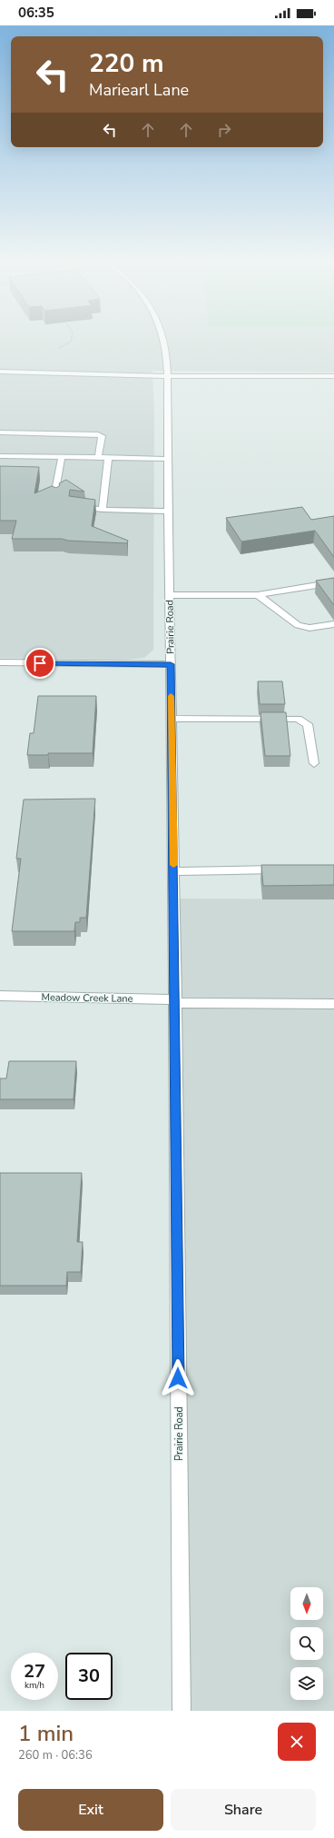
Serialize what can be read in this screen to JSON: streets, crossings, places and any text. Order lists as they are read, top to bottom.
{
  "streets": {
    "street": ["Prairie Road", "Meadow Creek Lane"]
  },
  "crossings": [
    ["Prairie Road", "Meadow Creek Lane"]
  ],
  "north": "bottom",
  "page": {
    "status": "06:35",
    "turn": ["220 m", "Mariearl Lane"],
    "speed": "27 km/h",
    "limit": "30",
    "heading": ["1 min", "260 m · 06:36"],
    "buttons": ["Exit", "Share"]
  }
}
